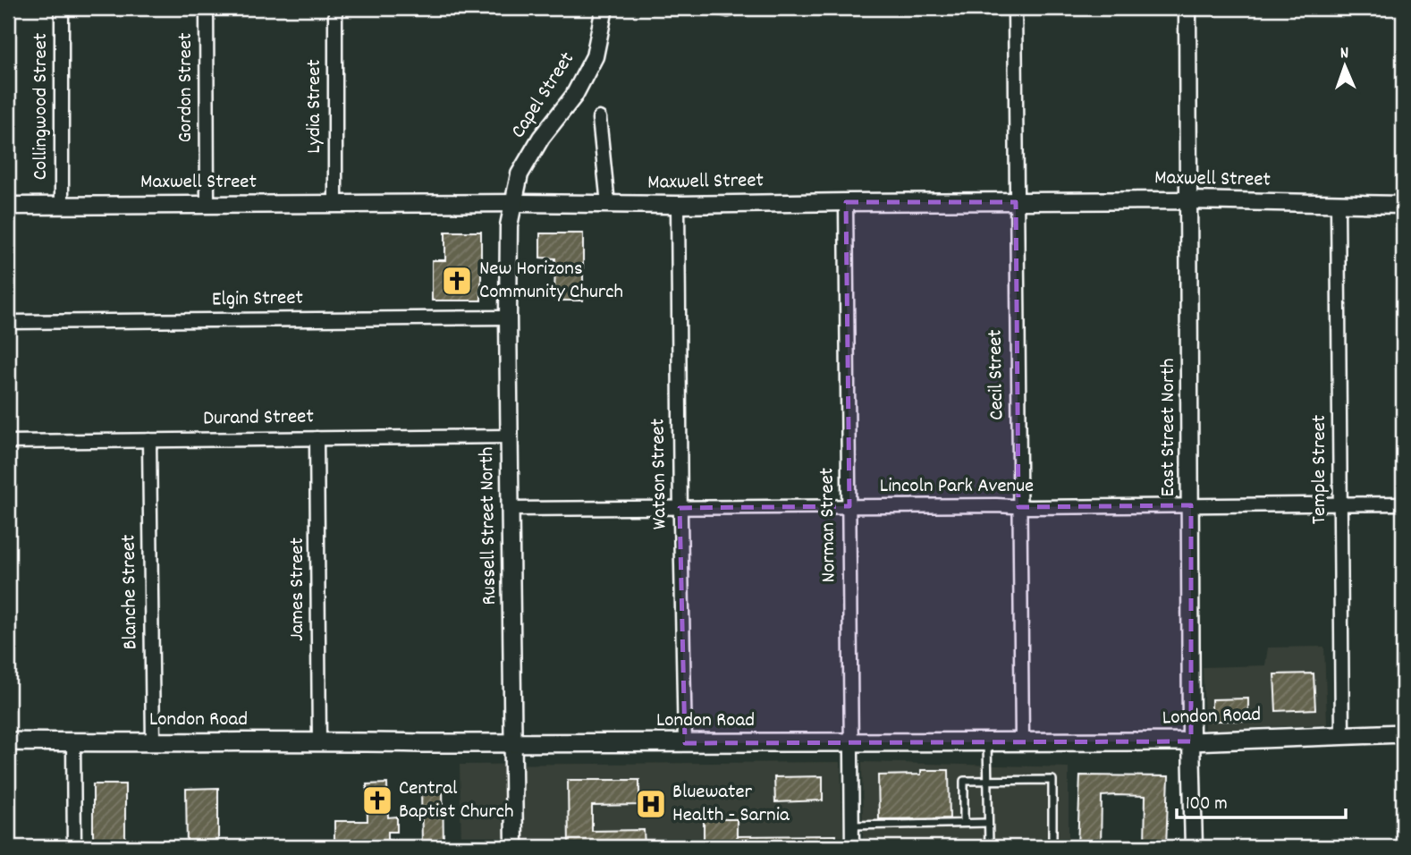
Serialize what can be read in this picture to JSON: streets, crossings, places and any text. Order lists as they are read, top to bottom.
{
  "streets": {
    "main road": ["London Road"],
    "street": [
      "Gordon Street",
      "Capel Street",
      "Collingwood Street",
      "Lydia Street",
      "Maxwell Street",
      "Elgin Street",
      "Cecil Street",
      "Durand Street",
      "East Street North",
      "Temple Street",
      "Watson Street",
      "Lincoln Park Avenue",
      "Norman Street",
      "Russell Street North",
      "James Street",
      "Blanche Street"
    ]
  },
  "crossings": [
    ["Gordon Street", "Maxwell Street"],
    ["Capel Street", "Maxwell Street"],
    ["Capel Street", "Russell Street North"],
    ["Collingwood Street", "Maxwell Street"],
    ["Lydia Street", "Maxwell Street"],
    ["Maxwell Street", "Cecil Street"],
    ["Maxwell Street", "East Street North"],
    ["Maxwell Street", "Temple Street"],
    ["Maxwell Street", "Watson Street"],
    ["Maxwell Street", "Norman Street"],
    ["Maxwell Street", "Russell Street North"],
    ["Elgin Street", "Russell Street North"],
    ["Cecil Street", "Lincoln Park Avenue"],
    ["Cecil Street", "London Road"],
    ["Durand Street", "Russell Street North"],
    ["Durand Street", "James Street"],
    ["Durand Street", "Blanche Street"],
    ["East Street North", "Lincoln Park Avenue"],
    ["East Street North", "London Road"],
    ["Temple Street", "Lincoln Park Avenue"],
    ["Temple Street", "London Road"],
    ["Watson Street", "Lincoln Park Avenue"],
    ["Watson Street", "London Road"],
    ["Lincoln Park Avenue", "Norman Street"],
    ["Lincoln Park Avenue", "Russell Street North"],
    ["Norman Street", "London Road"],
    ["Russell Street North", "London Road"],
    ["James Street", "London Road"],
    ["Blanche Street", "London Road"]
  ],
  "places": {
    "church": ["New Horizons Community Church", "Central Baptist Church"],
    "hospital": ["Bluewater Health - Sarnia"]
  },
  "scale_bar": "100 m",
  "north": "top"
}
